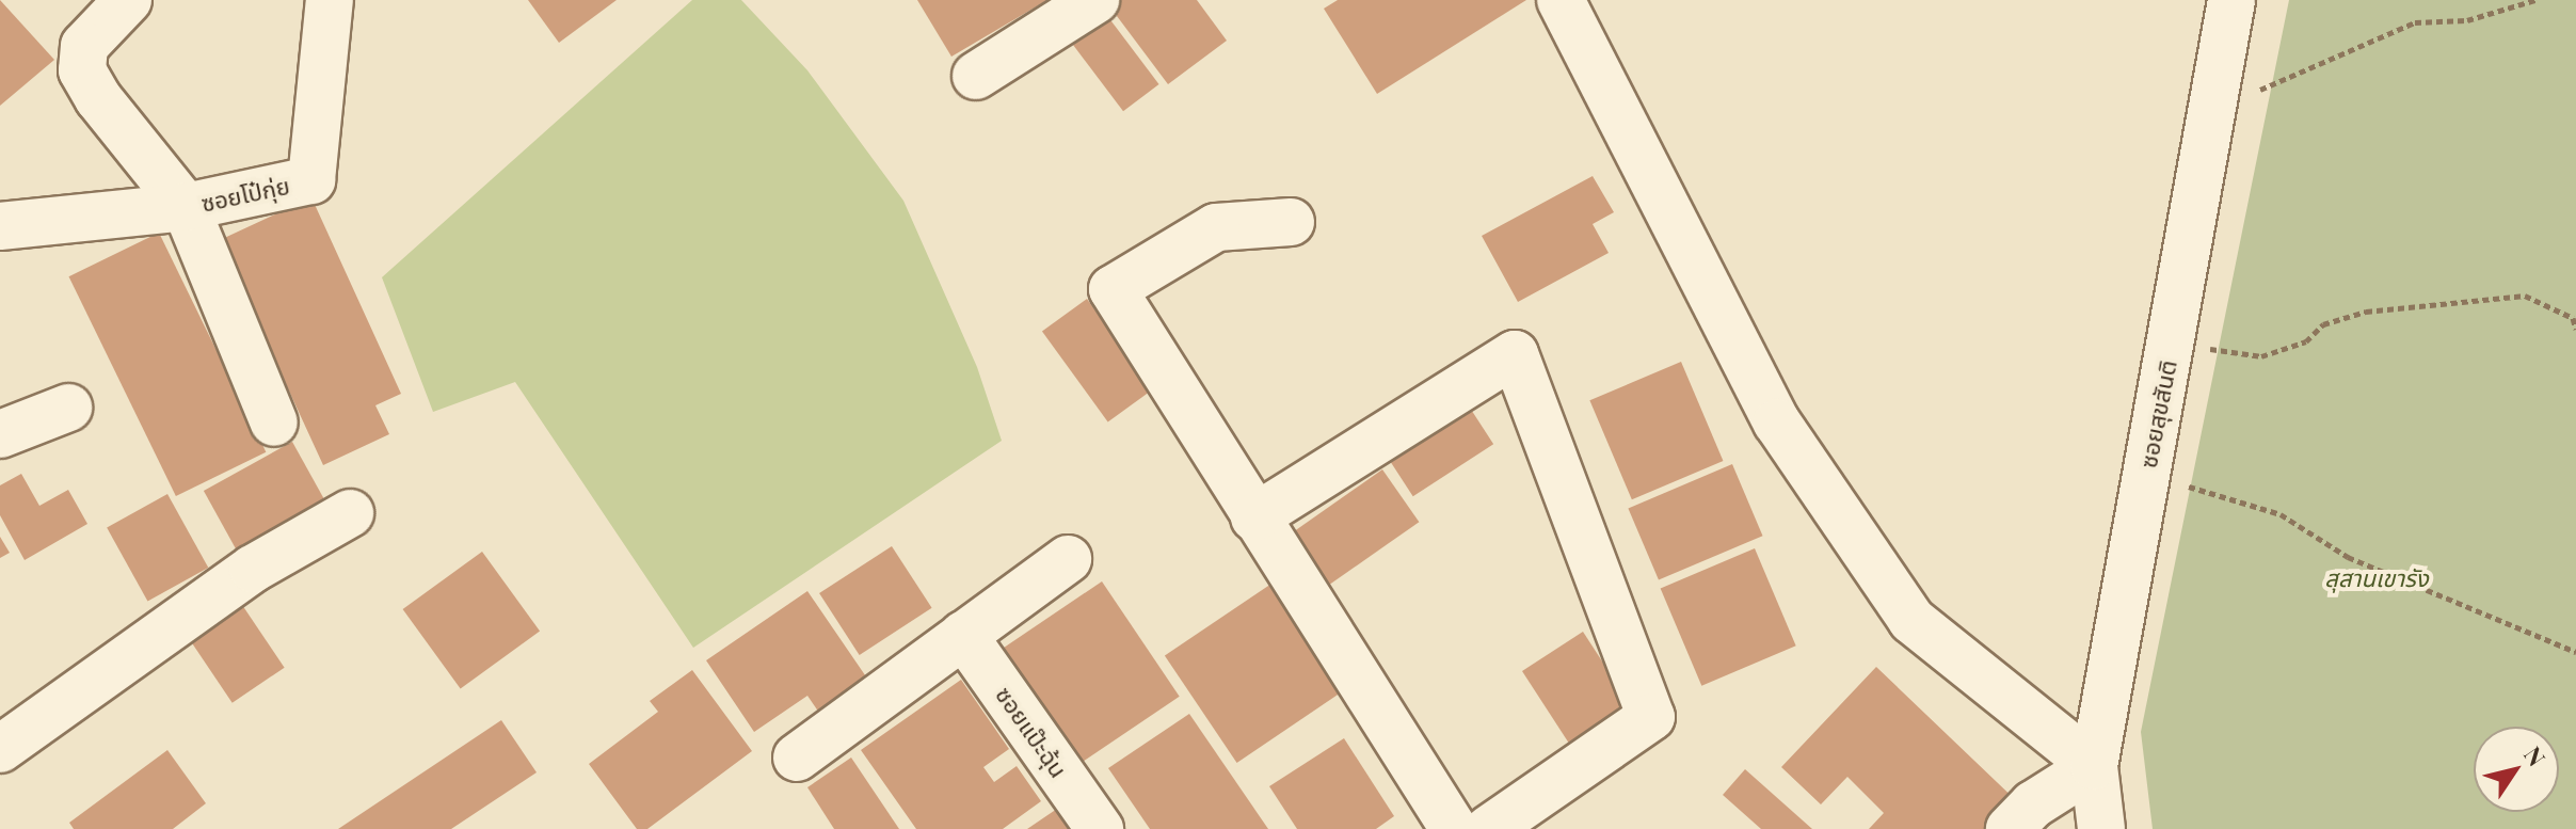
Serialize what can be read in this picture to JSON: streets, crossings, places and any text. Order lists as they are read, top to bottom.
{
  "streets": {
    "street": ["ซอยโป๋กุ่ย", "ซอยสุขสันติ", "ซอยแป๊ะฉุ้น"]
  },
  "parks": ["สุสานเขารัง"],
  "north": "top right"
}
